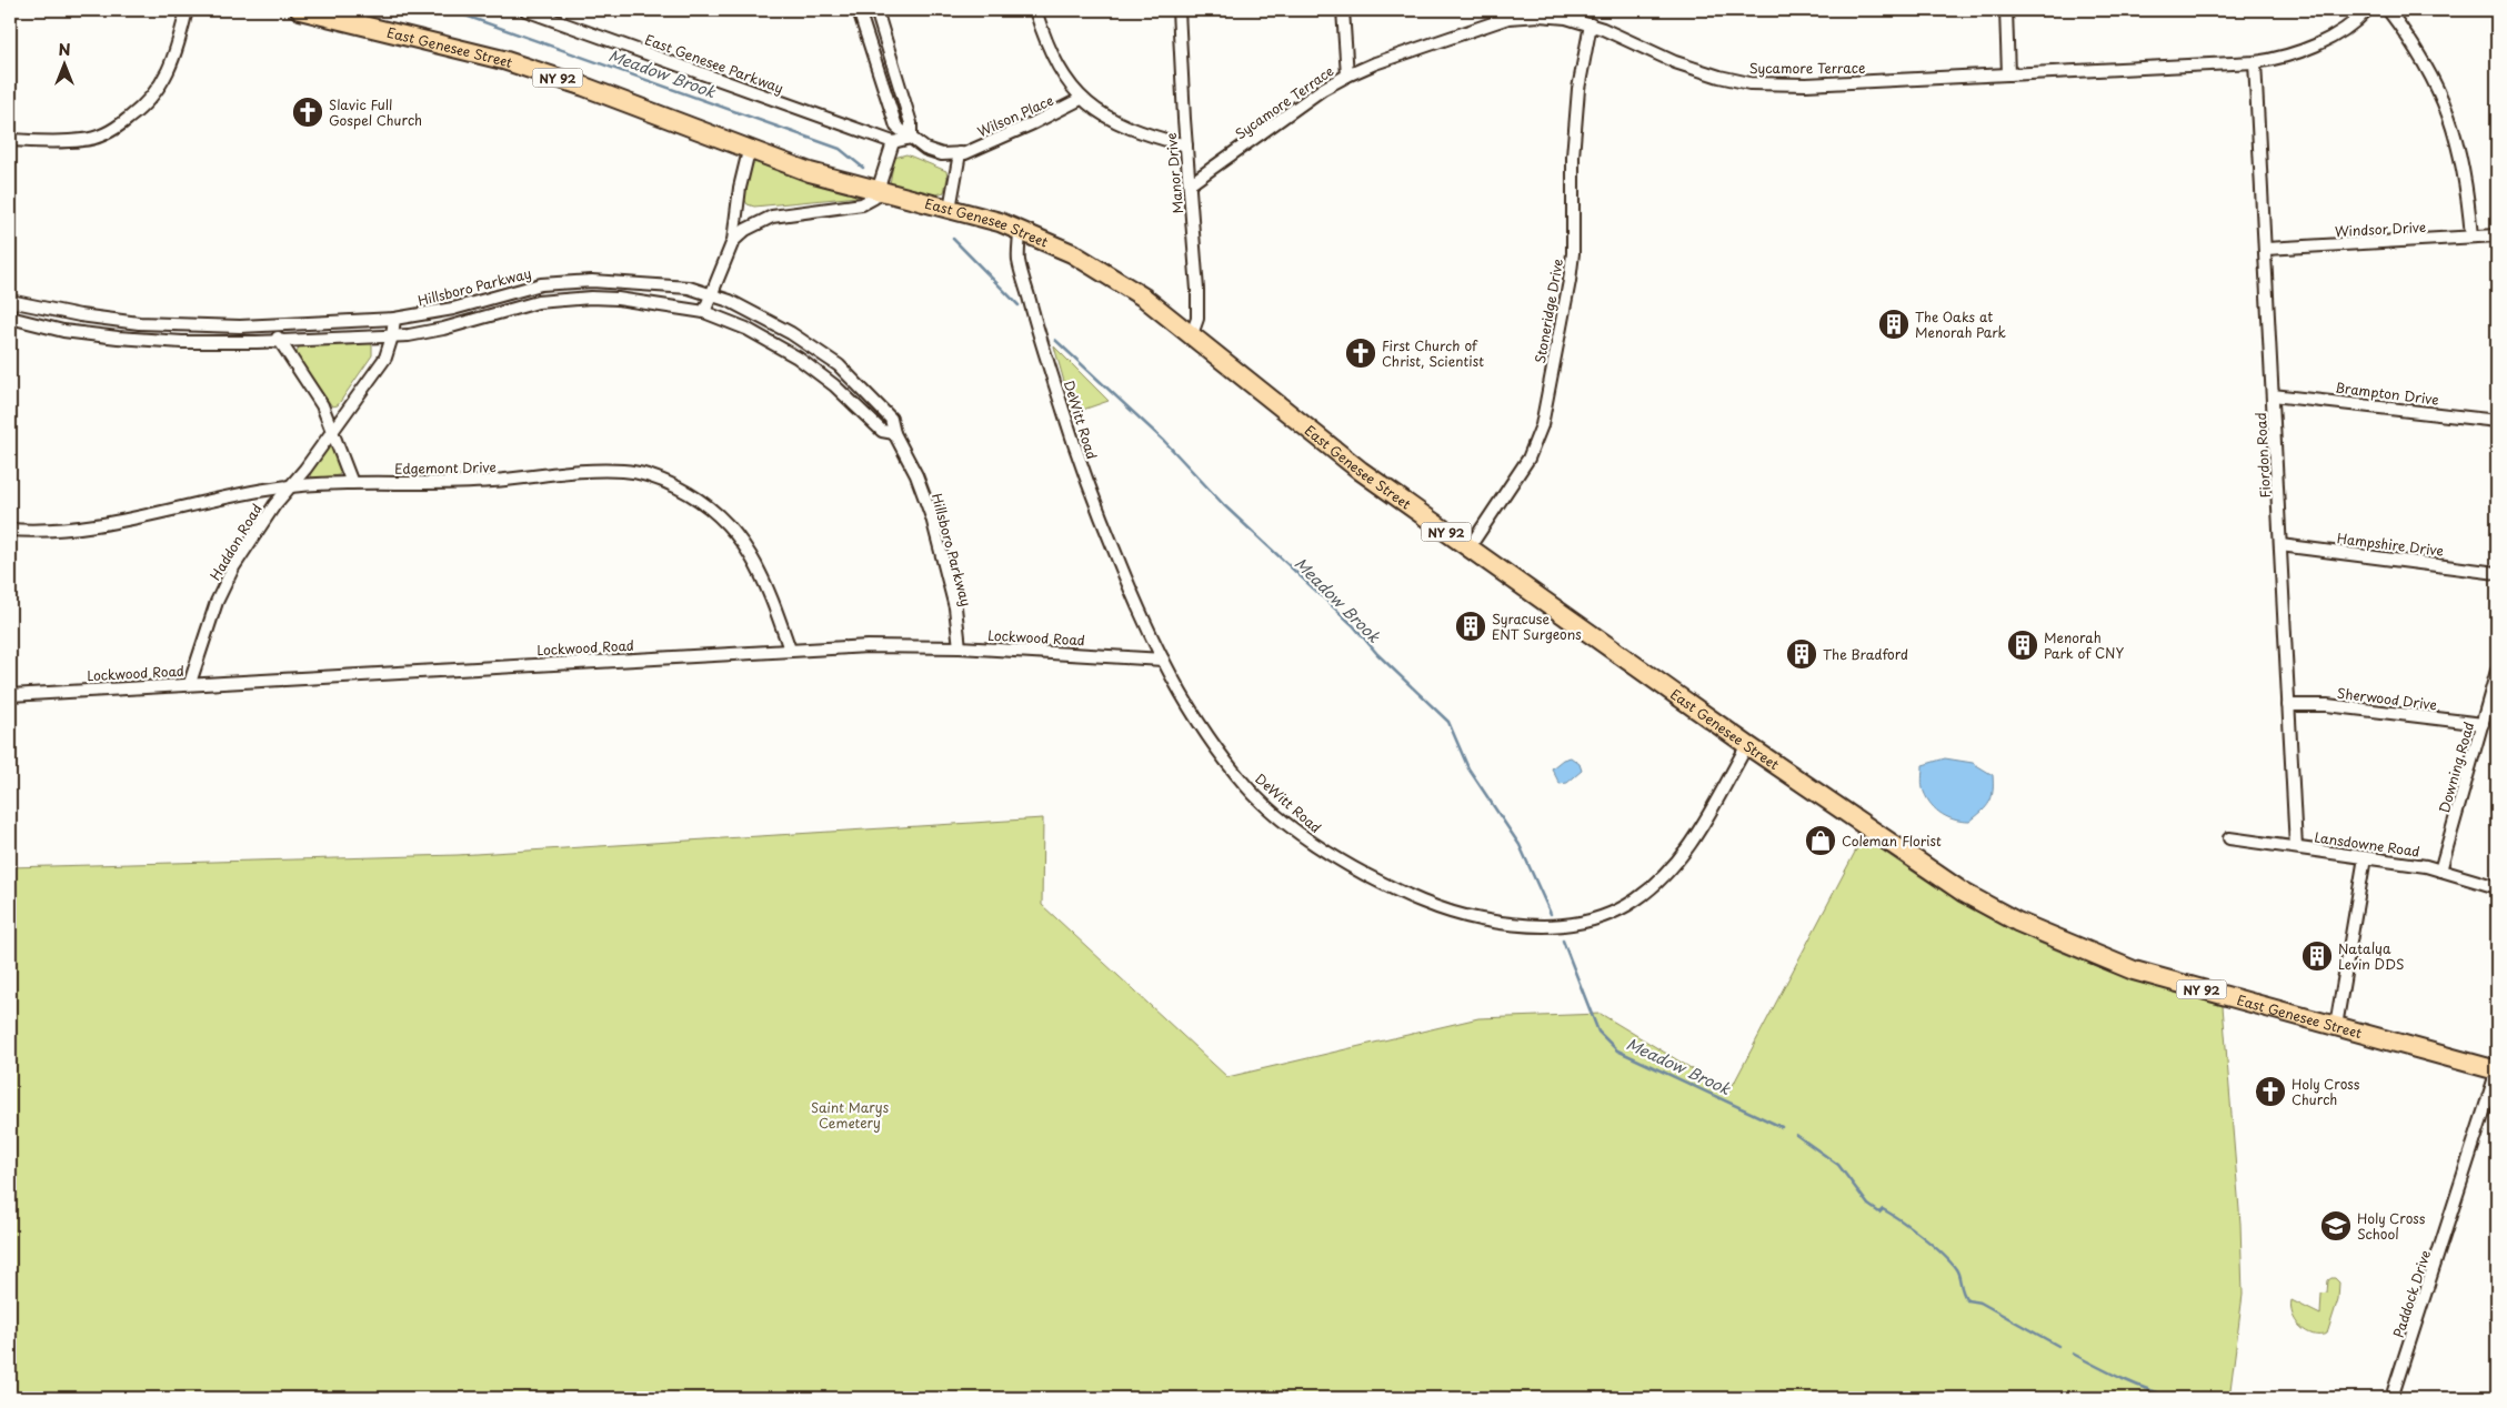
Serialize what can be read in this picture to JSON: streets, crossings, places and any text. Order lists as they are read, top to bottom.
{
  "streets": {
    "main road": ["East Genesee Street", "NY 92"],
    "street": [
      "East Genesee Parkway",
      "Sycamore Terrace",
      "Wilson Place",
      "Manor Drive",
      "Windsor Drive",
      "Hillsboro Parkway",
      "Stoneridge Drive",
      "Brampton Drive",
      "DeWitt Road",
      "Fiordon Road",
      "Edgemont Drive",
      "Haddon Road",
      "Hampshire Drive",
      "Lockwood Road",
      "Sherwood Drive",
      "Downing Road",
      "Lansdowne Road",
      "Paddock Drive"
    ]
  },
  "crossings": [
    ["East Genesee Street", "Manor Drive"],
    ["East Genesee Street", "Stoneridge Drive"],
    ["East Genesee Street", "DeWitt Road"],
    ["East Genesee Street", "Paddock Drive"],
    ["Sycamore Terrace", "Manor Drive"],
    ["Sycamore Terrace", "Stoneridge Drive"],
    ["Sycamore Terrace", "Fiordon Road"],
    ["Windsor Drive", "Fiordon Road"],
    ["Hillsboro Parkway", "Haddon Road"],
    ["Hillsboro Parkway", "Lockwood Road"],
    ["Brampton Drive", "Fiordon Road"],
    ["DeWitt Road", "Lockwood Road"],
    ["Fiordon Road", "Hampshire Drive"],
    ["Fiordon Road", "Sherwood Drive"],
    ["Fiordon Road", "Lansdowne Road"],
    ["Edgemont Drive", "Haddon Road"],
    ["Edgemont Drive", "Lockwood Road"],
    ["Haddon Road", "Lockwood Road"],
    ["Sherwood Drive", "Downing Road"],
    ["Downing Road", "Lansdowne Road"]
  ],
  "water": ["Meadow Brook"],
  "parks": ["Saint Marys Cemetery"],
  "places": {
    "church": ["Slavic Full Gospel Church", "First Church of Christ, Scientist", "Holy Cross Church"],
    "building": [
      "The Oaks at Menorah Park",
      "Syracuse ENT Surgeons",
      "Menorah Park of CNY",
      "The Bradford",
      "Natalya Levin DDS"
    ],
    "shop": ["Coleman Florist"],
    "school or university": ["Holy Cross School"]
  },
  "north": "top"
}
